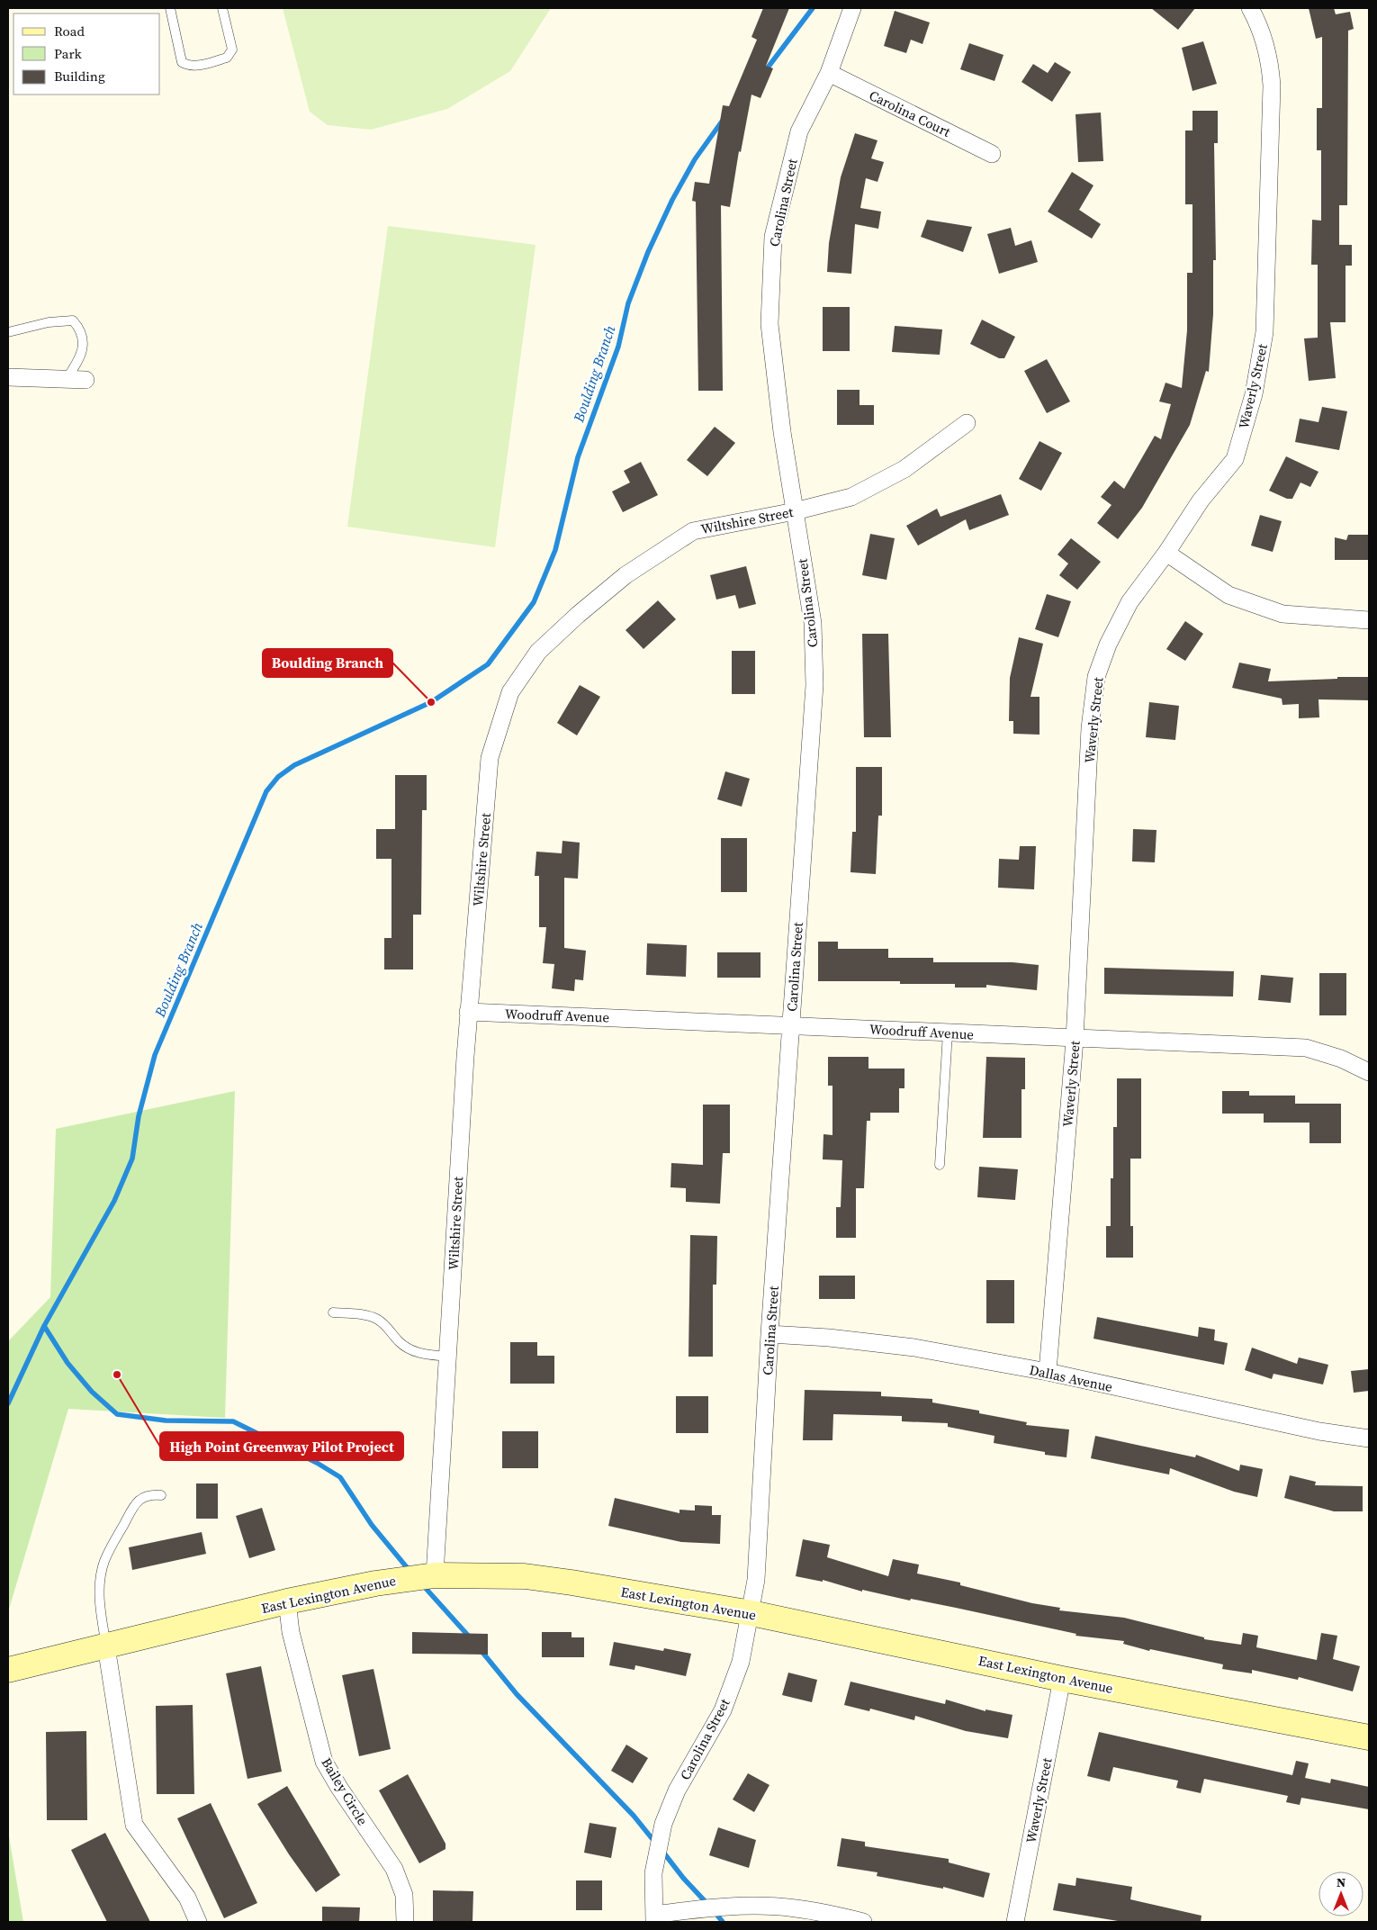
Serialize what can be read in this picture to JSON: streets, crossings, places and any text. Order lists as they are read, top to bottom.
{
  "streets": {
    "main road": ["East Lexington Avenue"],
    "street": [
      "Carolina Court",
      "Carolina Street",
      "Waverly Street",
      "Wiltshire Street",
      "Woodruff Avenue",
      "Dallas Avenue",
      "Bailey Circle"
    ]
  },
  "crossings": [
    ["Carolina Court", "Carolina Street"],
    ["Carolina Street", "Wiltshire Street"],
    ["Carolina Street", "Woodruff Avenue"],
    ["Carolina Street", "Dallas Avenue"],
    ["Carolina Street", "East Lexington Avenue"],
    ["Waverly Street", "Woodruff Avenue"],
    ["Waverly Street", "Dallas Avenue"],
    ["Waverly Street", "East Lexington Avenue"],
    ["Wiltshire Street", "Woodruff Avenue"],
    ["Wiltshire Street", "East Lexington Avenue"],
    ["East Lexington Avenue", "Bailey Circle"]
  ],
  "water": ["Boulding Branch"],
  "places": ["Boulding Branch", "High Point Greenway Pilot Project"],
  "legend": ["Road", "Park", "Building"],
  "north": "top"
}
